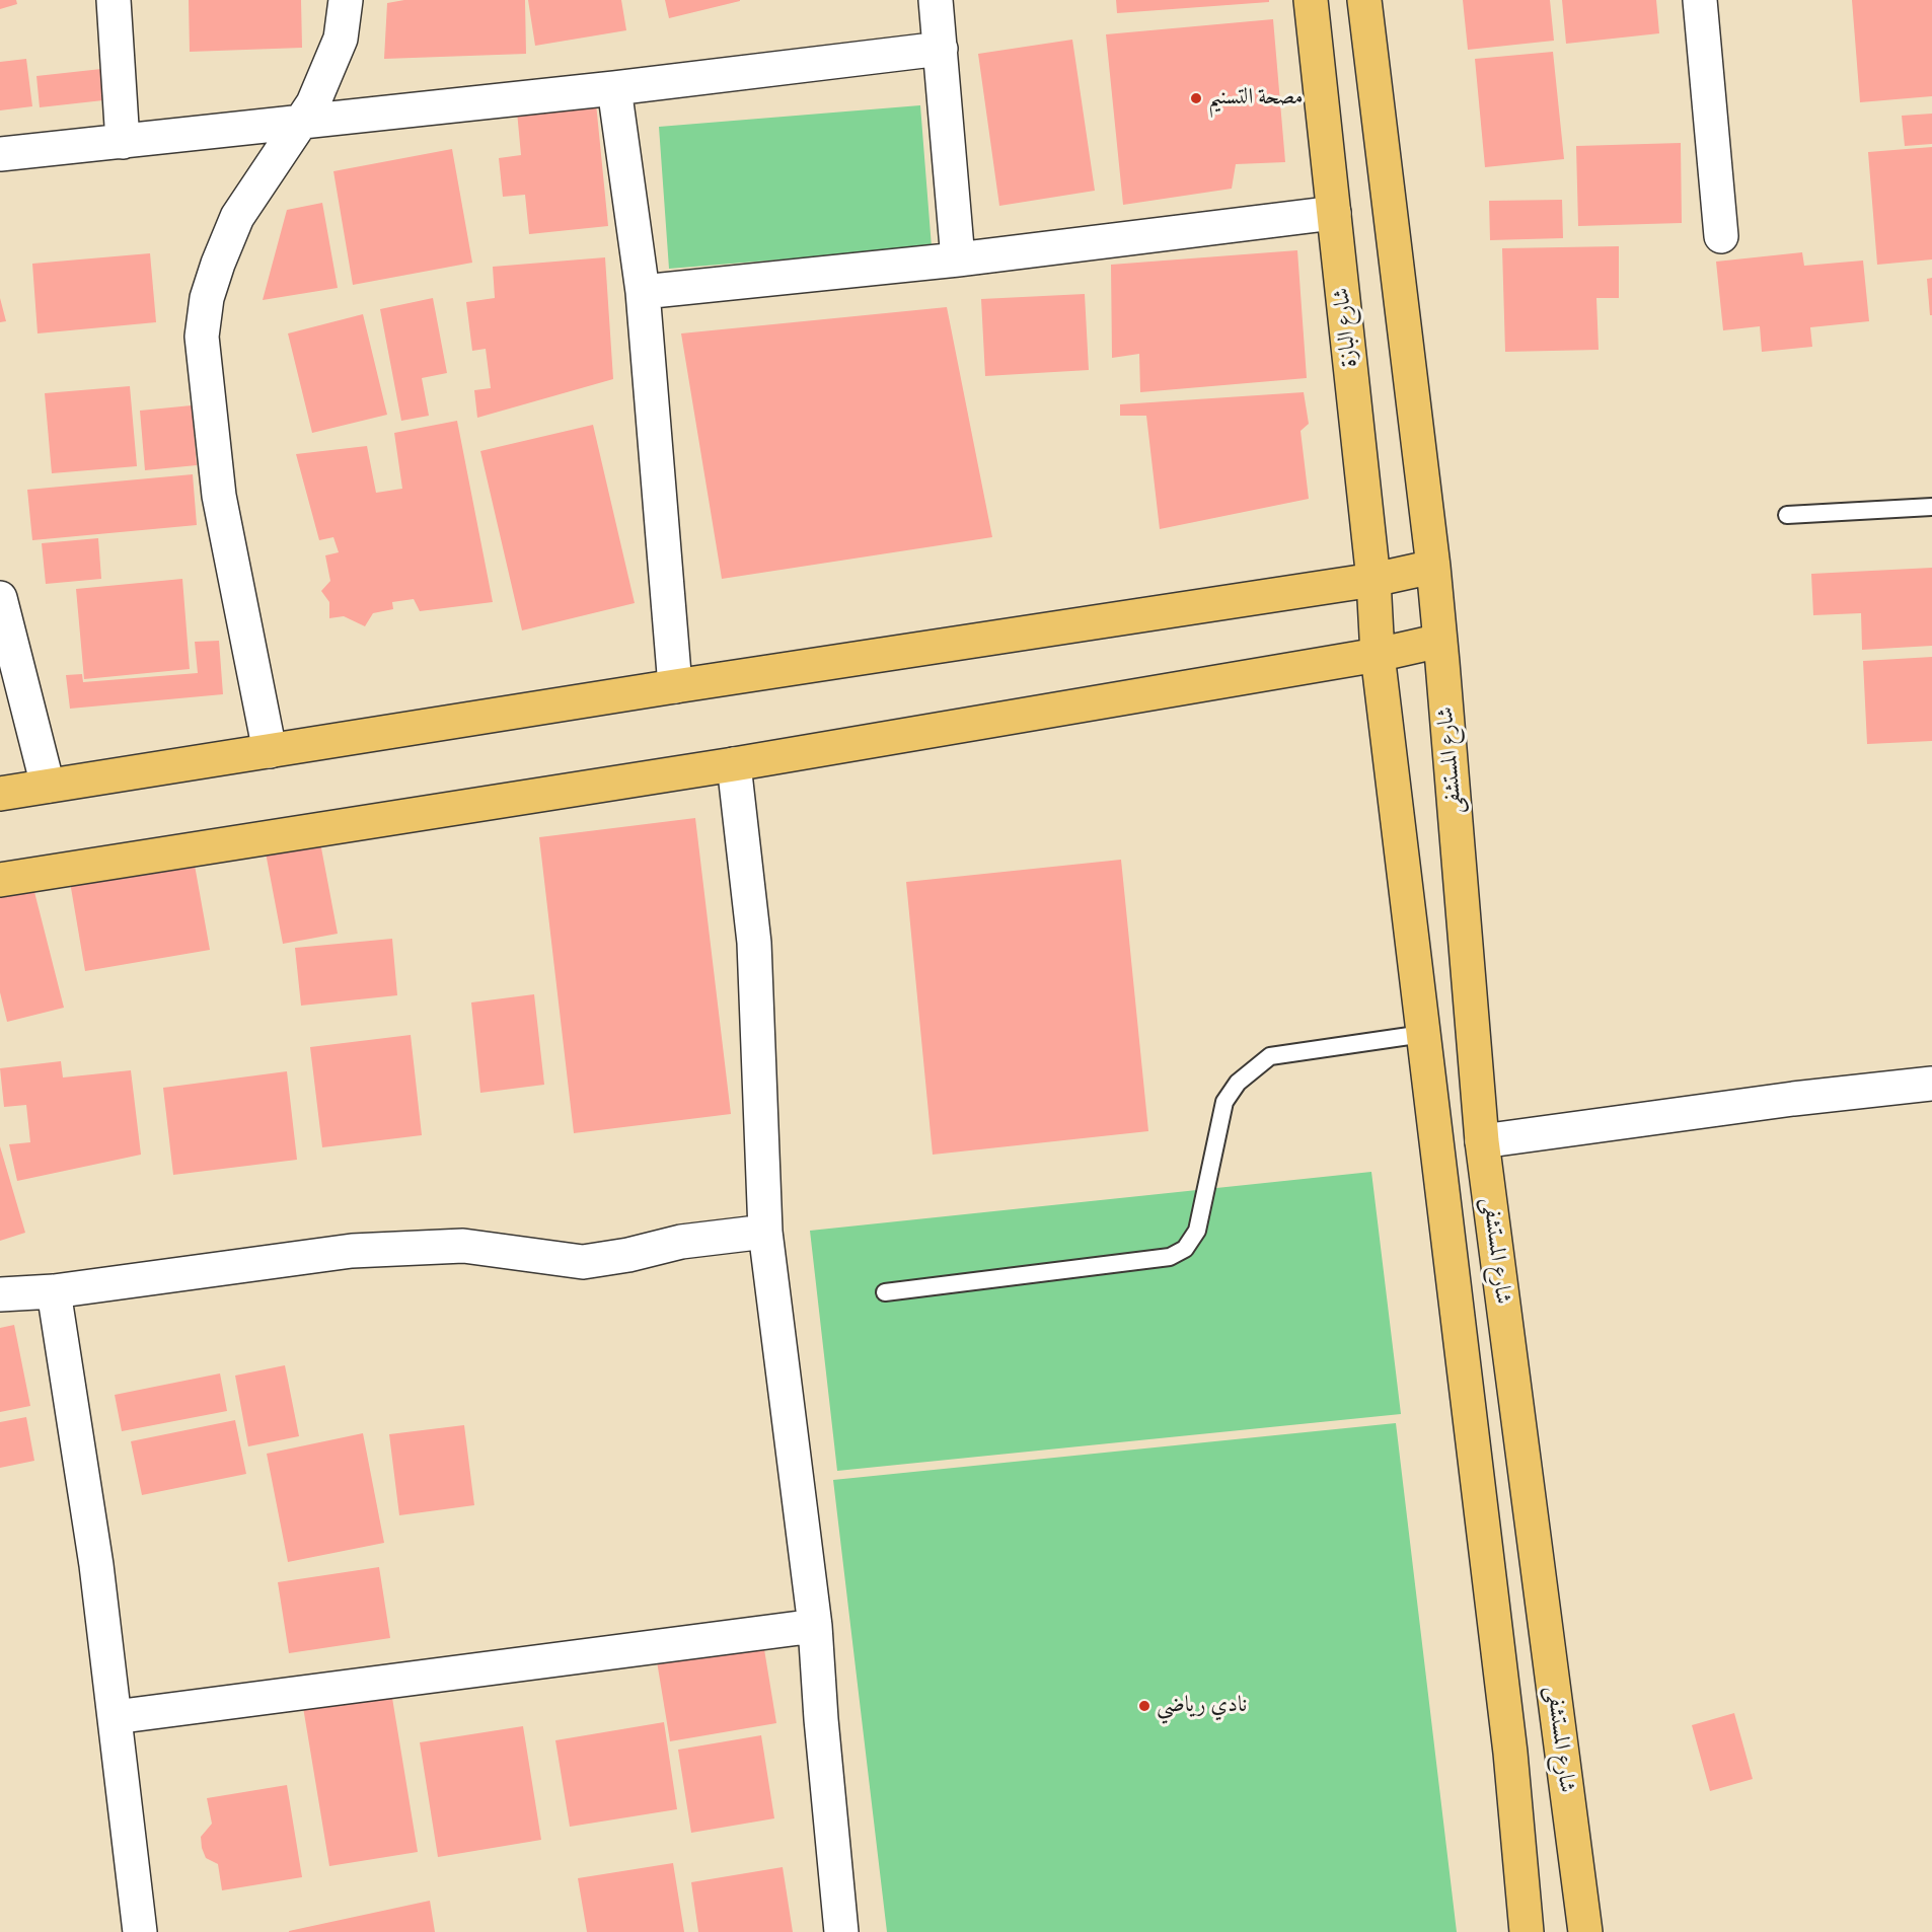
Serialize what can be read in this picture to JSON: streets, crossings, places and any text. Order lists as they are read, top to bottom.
{
  "streets": {
    "main road": ["شارع البازة", "شارع المستشفى"]
  },
  "crossings": [
    ["شارع البازة", "شارع المستشفى"]
  ],
  "places": ["مصحة التسنيم", "نادي رياضي"]
}
